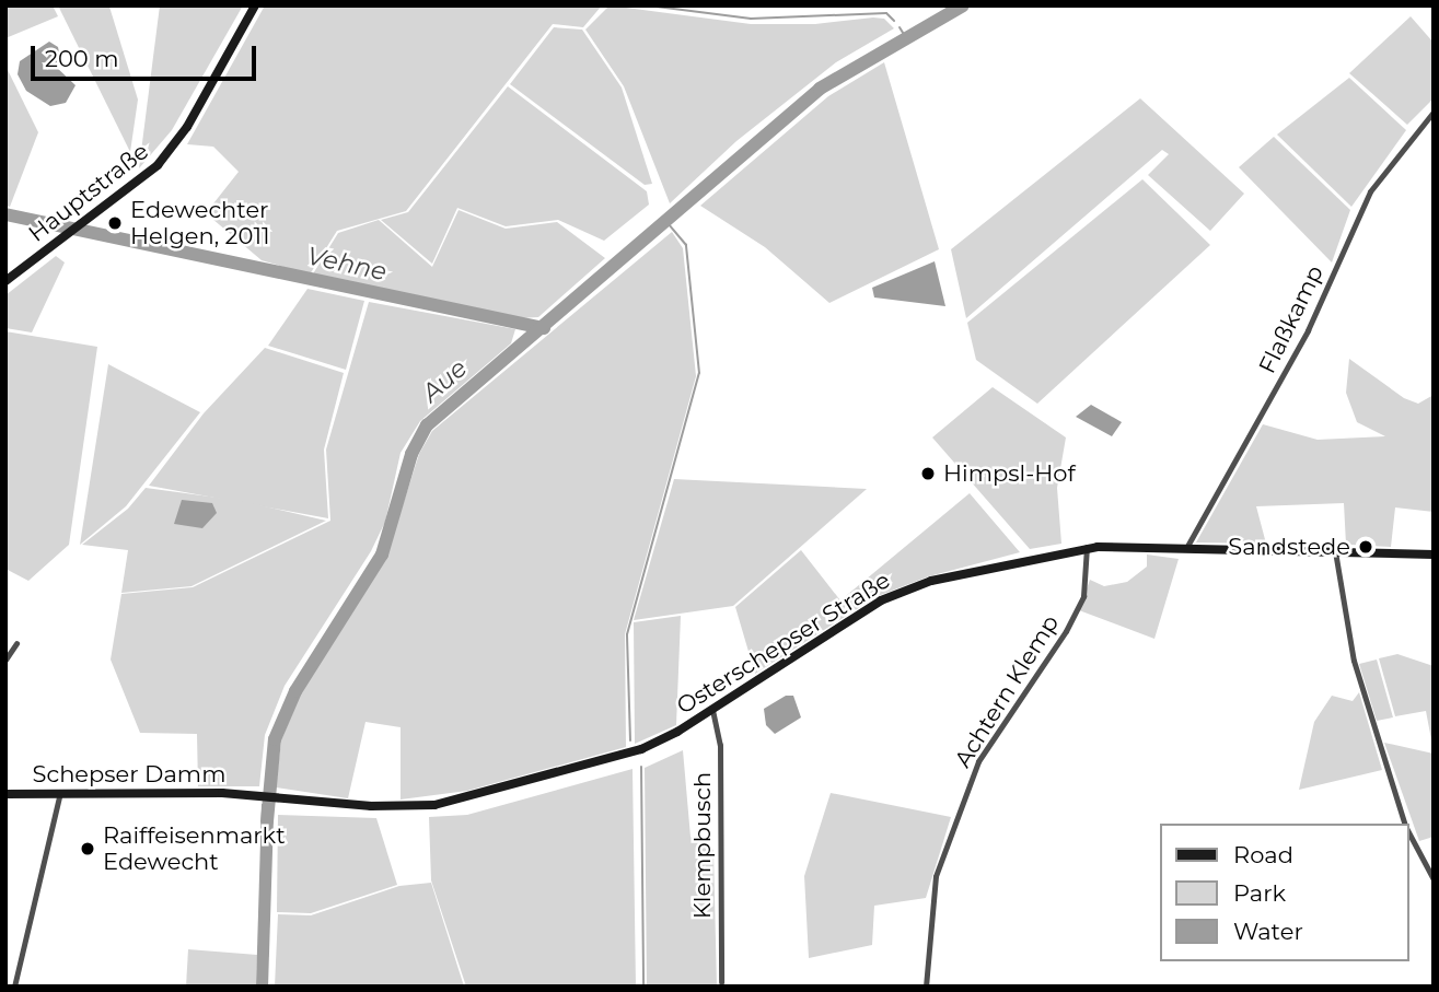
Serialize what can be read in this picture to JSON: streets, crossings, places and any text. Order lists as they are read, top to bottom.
{
  "streets": {
    "main road": ["Hauptstraße", "Osterschepser Straße", "Schepser Damm"],
    "street": ["Flaßkamp", "Achtern Klemp", "Klempbusch"]
  },
  "crossings": [
    ["Flaßkamp", "Osterschepser Straße"],
    ["Osterschepser Straße", "Achtern Klemp"],
    ["Osterschepser Straße", "Schepser Damm"],
    ["Osterschepser Straße", "Klempbusch"]
  ],
  "water": ["Vehne", "Aue"],
  "places": [
    "Edewechter Helgen, 2011",
    "Himpsl-Hof",
    "Sandstede",
    "Raiffeisenmarkt Edewecht"
  ],
  "legend": ["Road", "Park", "Water"],
  "scale_bar": "200 m"
}
